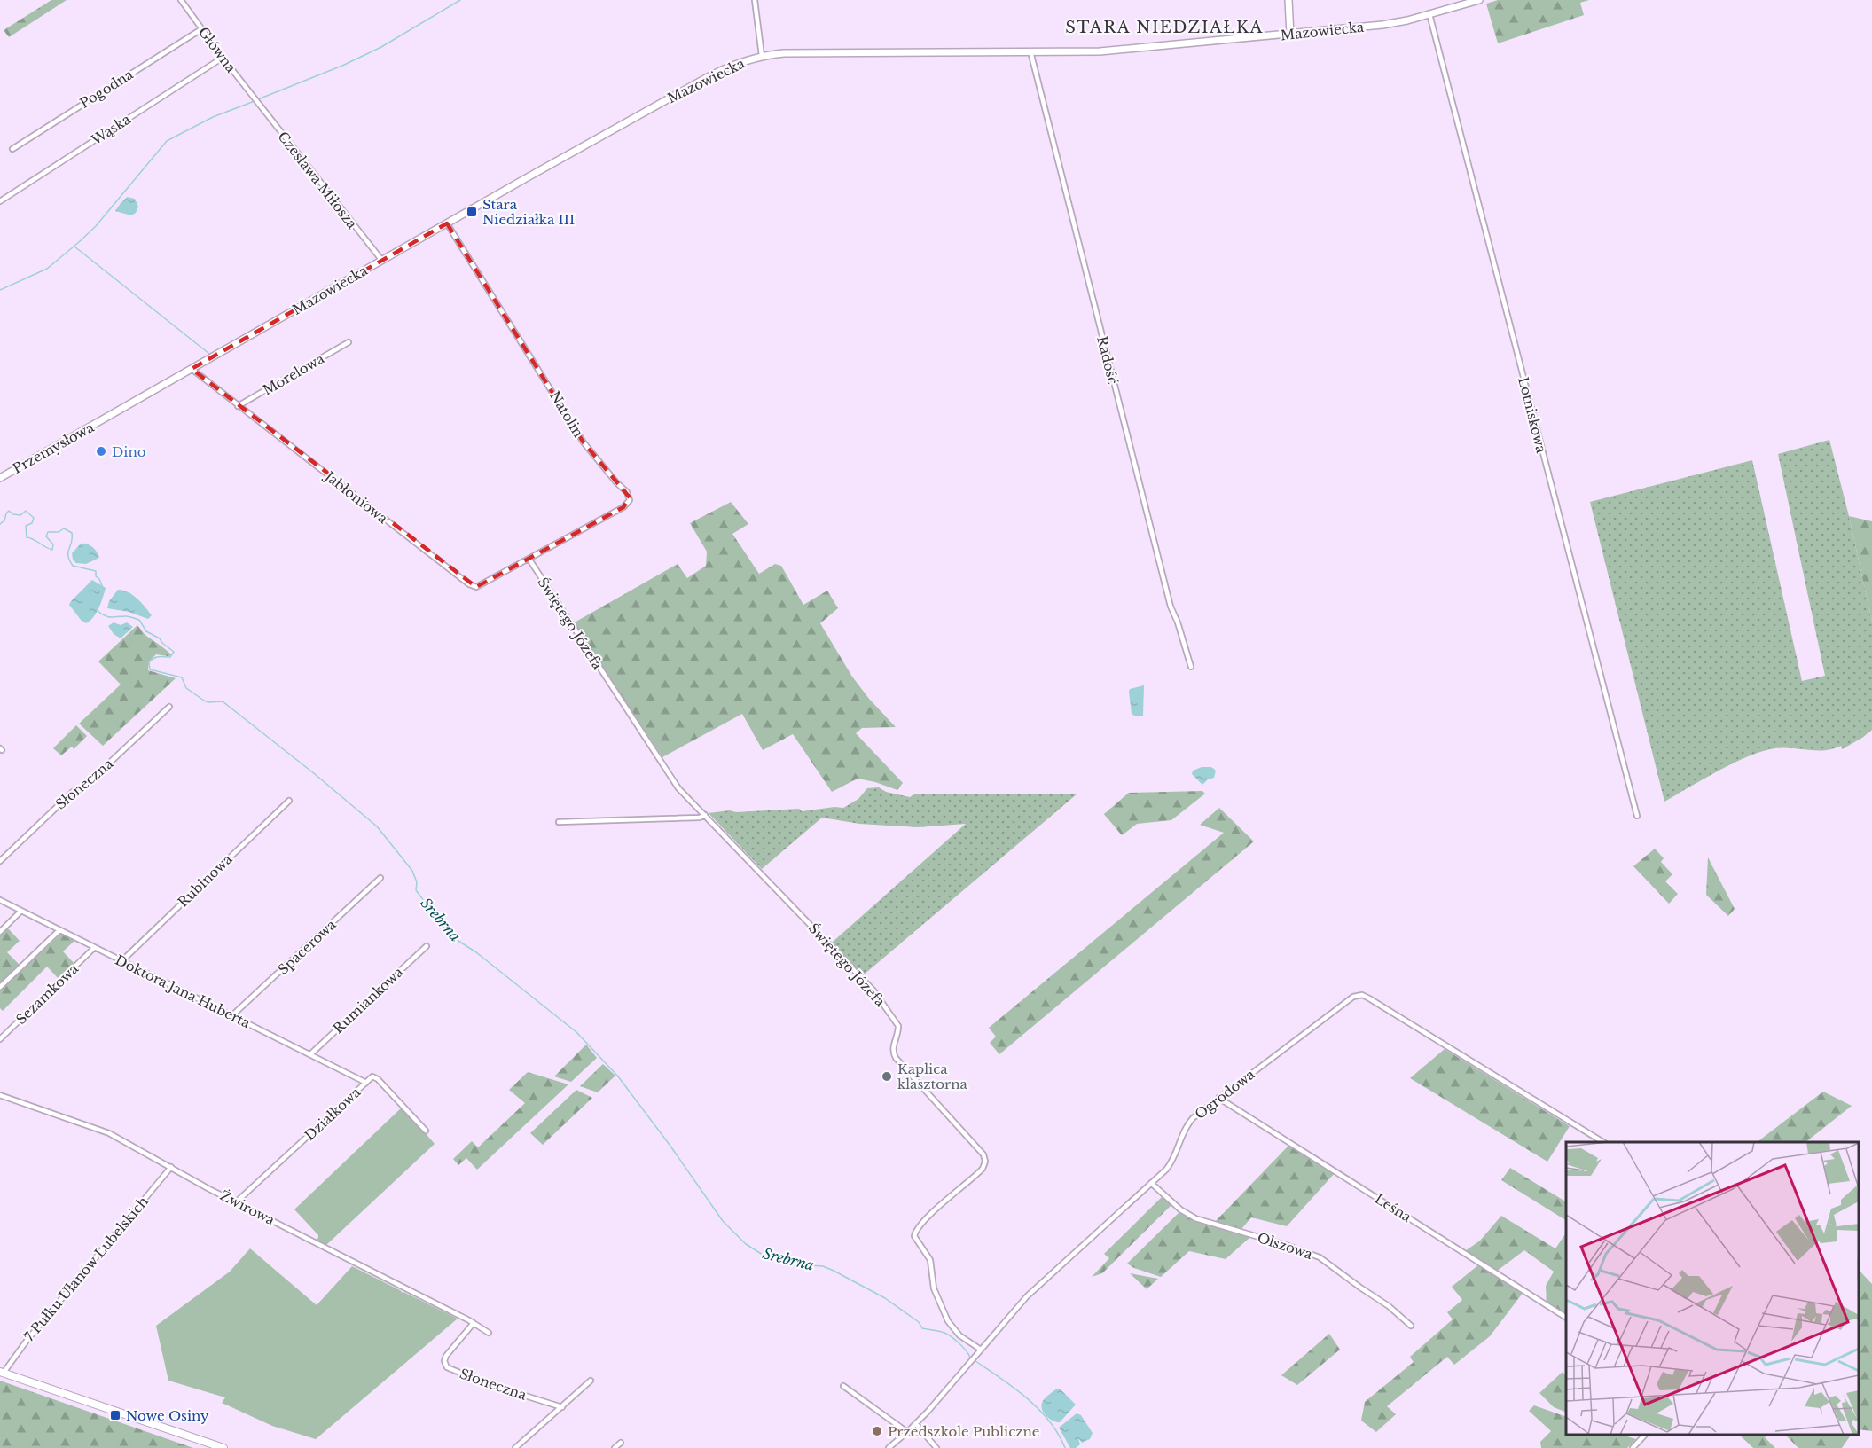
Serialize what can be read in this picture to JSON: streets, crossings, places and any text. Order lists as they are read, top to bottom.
{
  "streets": {
    "street": [
      "Mazowiecka",
      "Główna",
      "Pogodna",
      "Wąska",
      "Czesława Miłosza",
      "Radość",
      "Morelowa",
      "Natolin",
      "Lotniskowa",
      "Przemysłowa",
      "Jabłoniowa",
      "Świętego Józefa",
      "Słoneczna",
      "Rubinowa",
      "Spacerowa",
      "Doktora Jana Huberta",
      "Sezamkowa",
      "Rumiankowa",
      "Ogrodowa",
      "Działkowa",
      "Żwirowa",
      "Leśna",
      "Olszowa",
      "7 Pułku Ułanów Lubelskich"
    ]
  },
  "crossings": [
    ["Mazowiecka", "Czesława Miłosza"],
    ["Mazowiecka", "Radość"],
    ["Mazowiecka", "Natolin"],
    ["Mazowiecka", "Lotniskowa"],
    ["Mazowiecka", "Przemysłowa"],
    ["Mazowiecka", "Jabłoniowa"],
    ["Główna", "Pogodna"],
    ["Główna", "Wąska"],
    ["Główna", "Czesława Miłosza"],
    ["Morelowa", "Jabłoniowa"],
    ["Natolin", "Jabłoniowa"],
    ["Natolin", "Świętego Józefa"],
    ["Jabłoniowa", "Świętego Józefa"],
    ["Świętego Józefa", "Ogrodowa"],
    ["Słoneczna", "Żwirowa"],
    ["Rubinowa", "Doktora Jana Huberta"],
    ["Spacerowa", "Doktora Jana Huberta"],
    ["Doktora Jana Huberta", "Sezamkowa"],
    ["Doktora Jana Huberta", "Rumiankowa"],
    ["Doktora Jana Huberta", "Działkowa"],
    ["Ogrodowa", "Leśna"],
    ["Ogrodowa", "Olszowa"],
    ["Działkowa", "Żwirowa"],
    ["Żwirowa", "7 Pułku Ułanów Lubelskich"]
  ],
  "districts": ["STARA NIEDZIAŁKA"],
  "water": ["Srebrna"],
  "places": {
    "transit": ["Stara Niedziałka III", "Nowe Osiny"],
    "other": ["Dino", "Kaplica klasztorna", "Przedszkole Publiczne"]
  }
}
